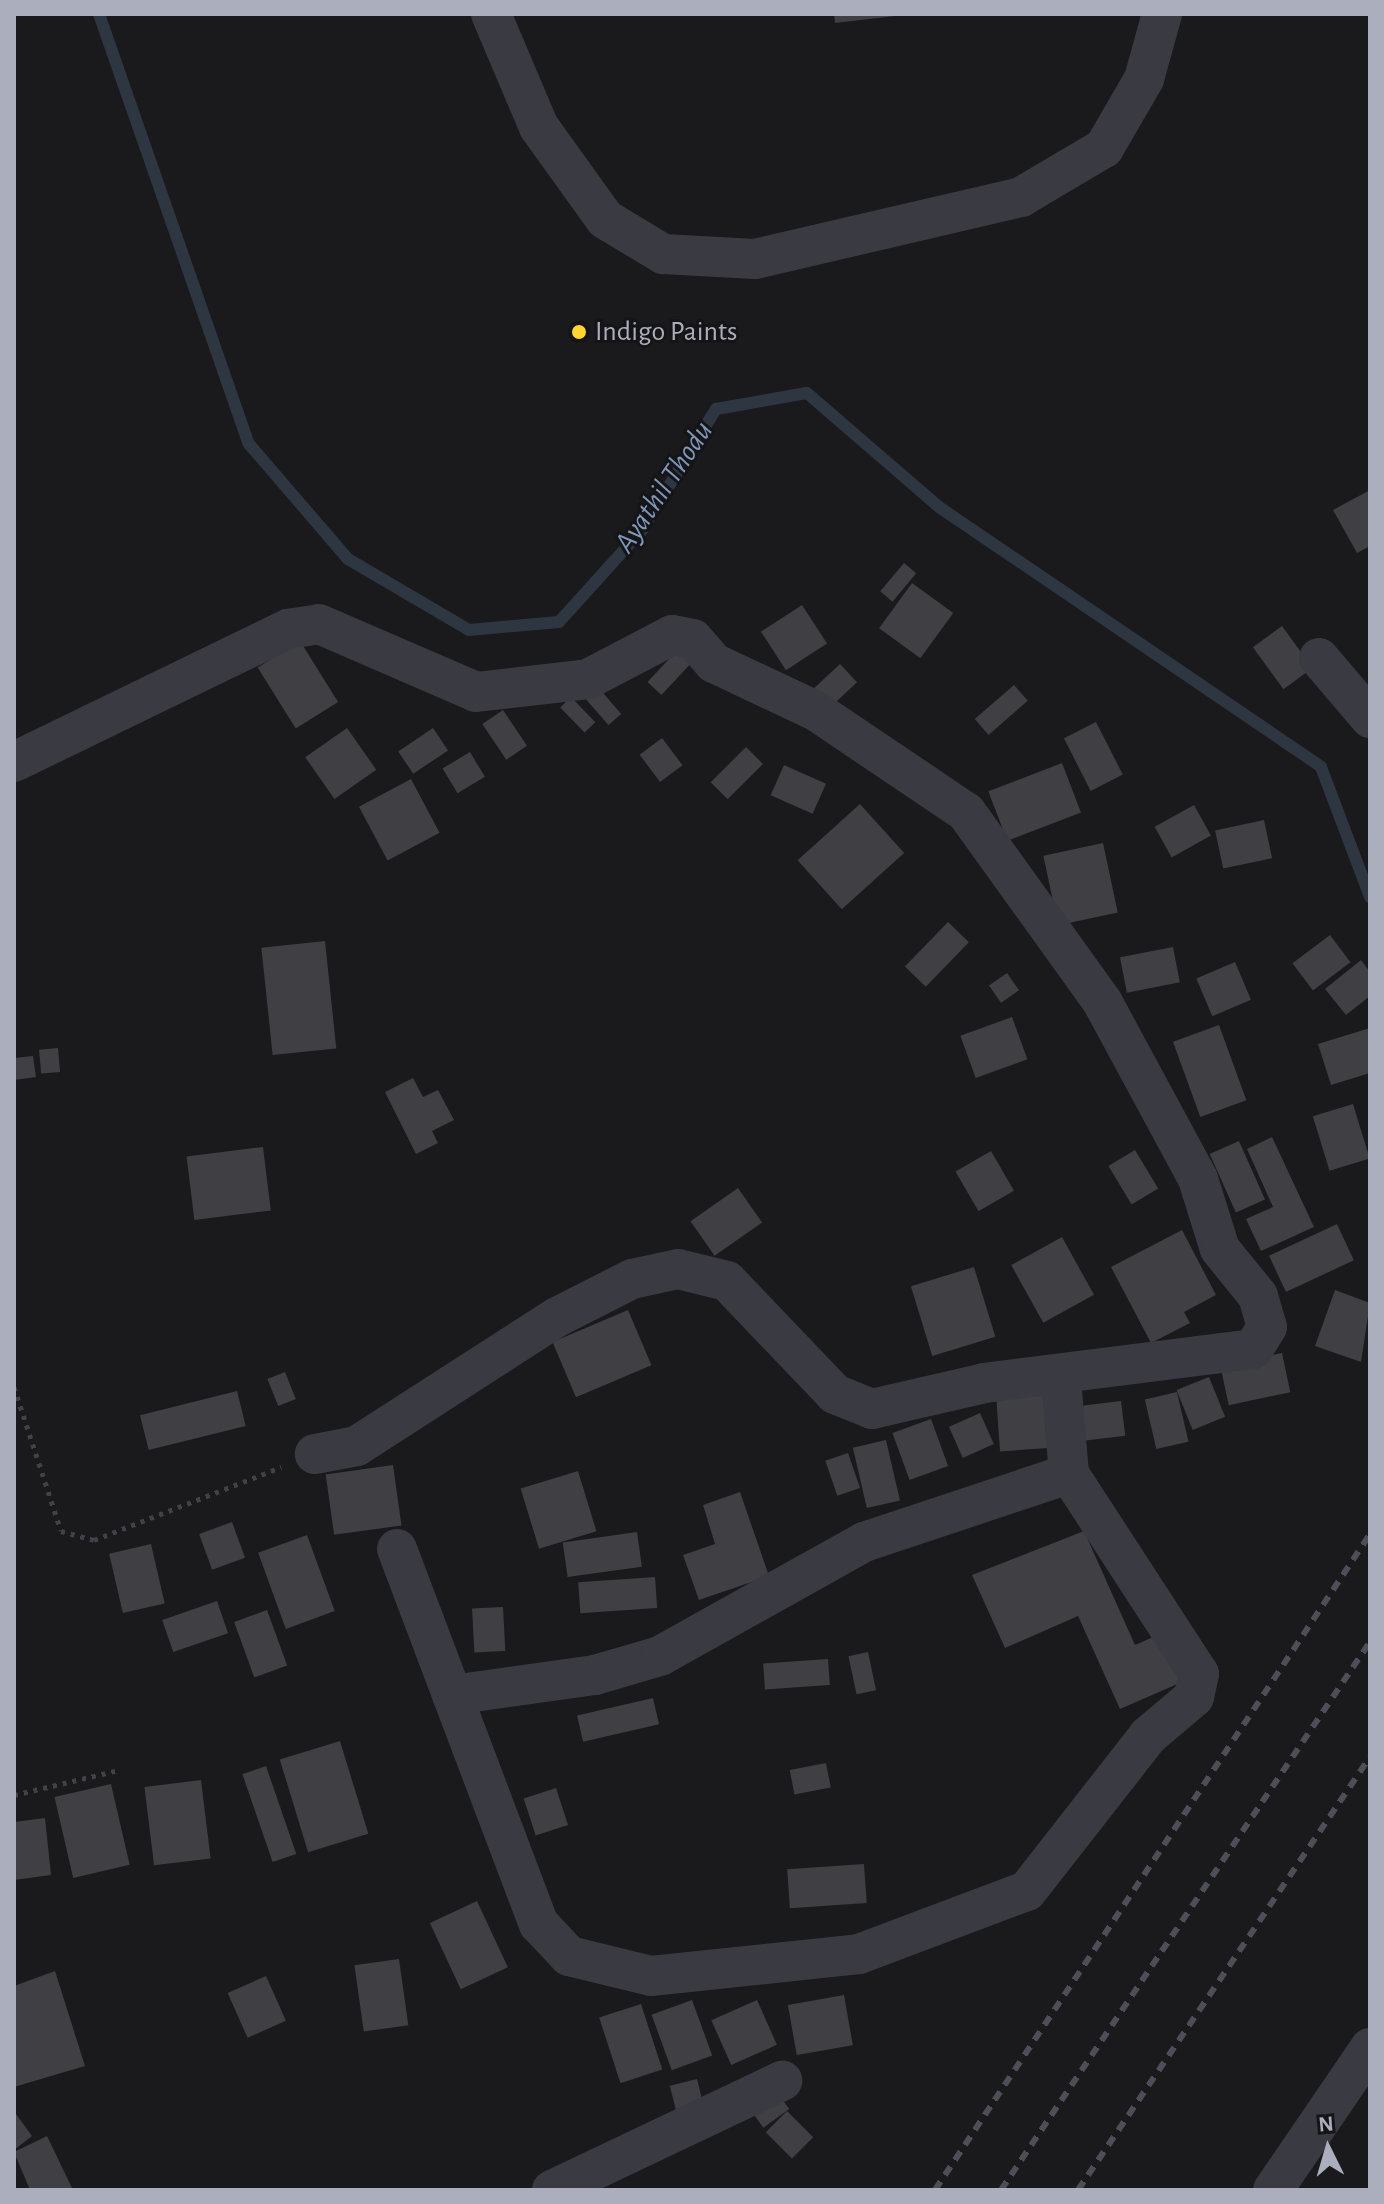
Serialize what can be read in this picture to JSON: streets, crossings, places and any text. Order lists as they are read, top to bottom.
{
  "water": ["Ayathil Thodu"],
  "places": ["Indigo Paints"],
  "north": "top"
}
